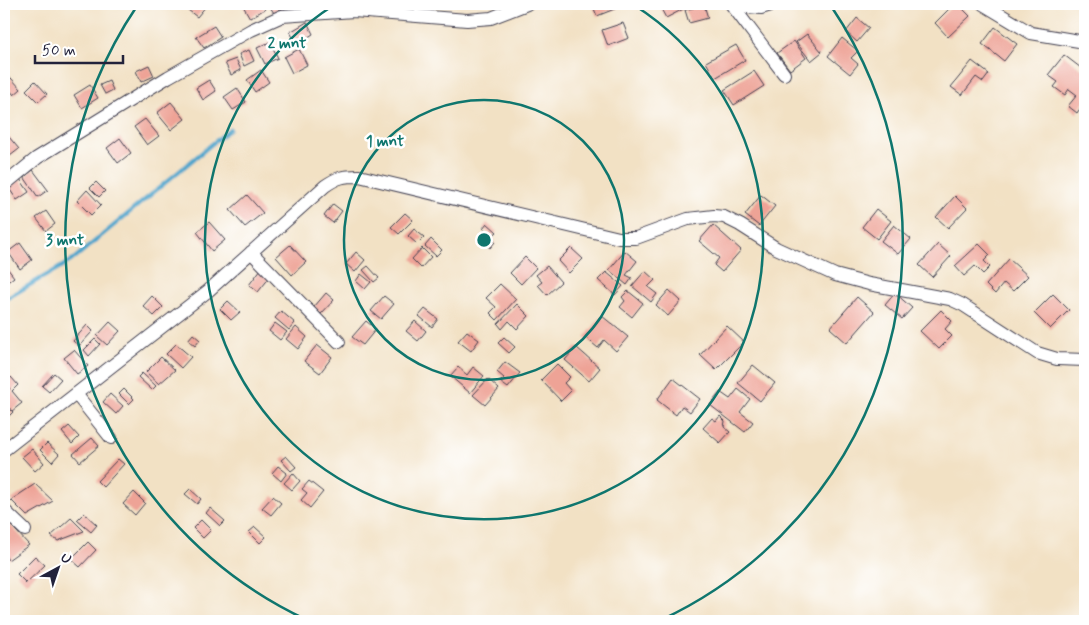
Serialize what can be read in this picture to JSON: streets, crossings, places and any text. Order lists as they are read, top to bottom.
{
  "scale_bar": "50 m",
  "north": "top right",
  "rings": ["2 mnt", "1 mnt", "3 mnt"]
}
